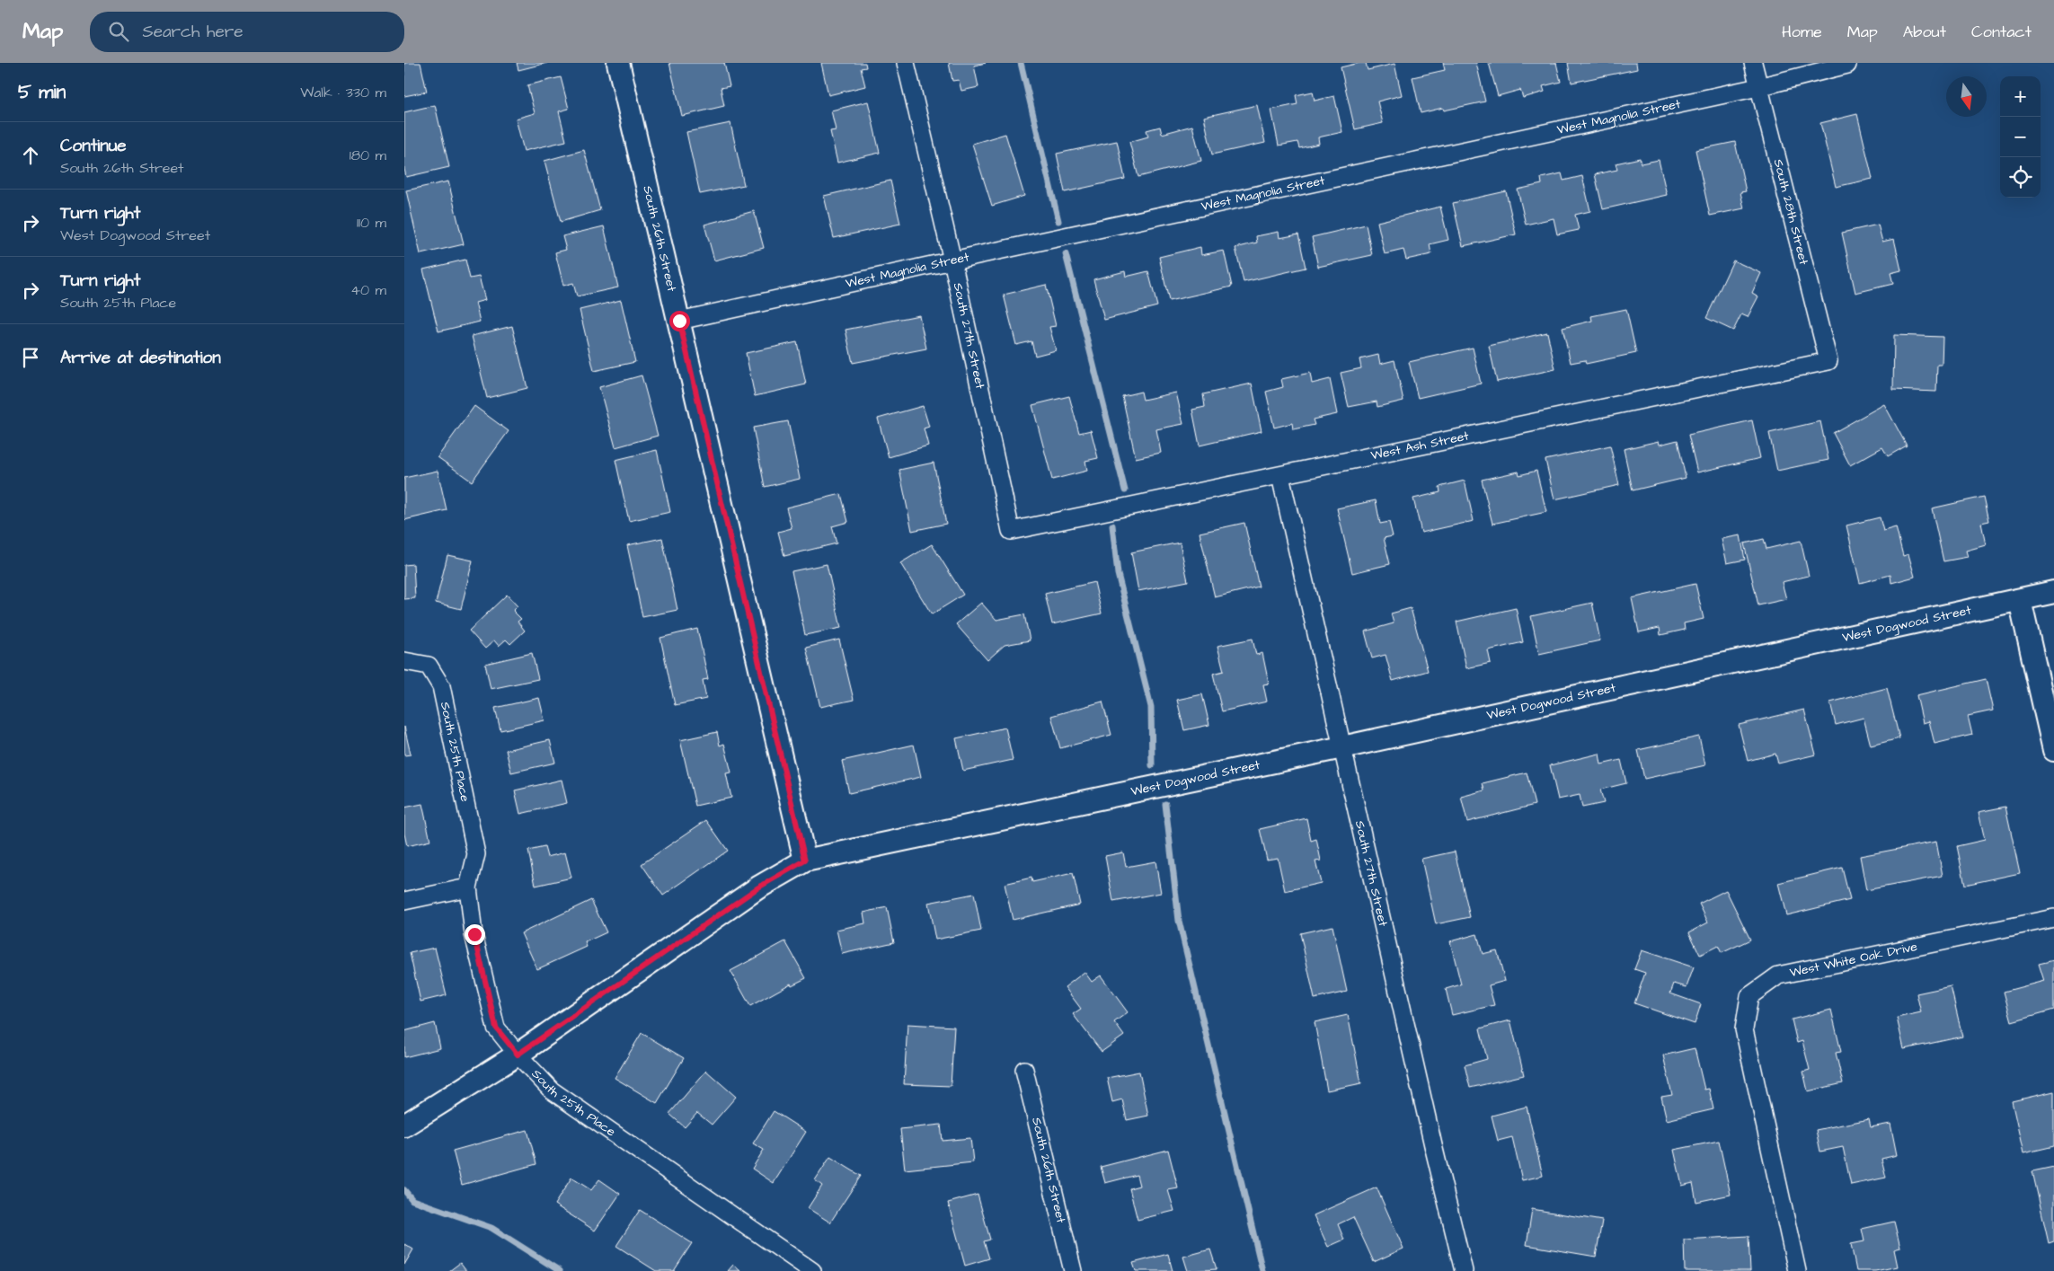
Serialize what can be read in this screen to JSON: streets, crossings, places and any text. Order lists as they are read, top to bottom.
{
  "streets": {
    "street": [
      "West Magnolia Street",
      "South 28th Street",
      "South 26th Street",
      "South 27th Street",
      "West Ash Street",
      "West Dogwood Street",
      "South 25th Place",
      "West White Oak Drive"
    ]
  },
  "crossings": [
    ["West Magnolia Street", "South 28th Street"],
    ["West Magnolia Street", "South 26th Street"],
    ["West Magnolia Street", "South 27th Street"],
    ["South 28th Street", "West Ash Street"],
    ["South 26th Street", "West Dogwood Street"],
    ["South 27th Street", "West Ash Street"],
    ["South 27th Street", "West Dogwood Street"],
    ["West Dogwood Street", "South 25th Place"]
  ],
  "north": "bottom",
  "page": {
    "header": "Map",
    "search": "Search here",
    "nav": [
      "Home",
      "Map",
      "About",
      "Contact"
    ],
    "heading": ["5 min", "Walk · 330 m"],
    "map_buttons": ["+", "−"],
    "list": [
      ["Continue", "South 26th Street", "180 m"],
      ["Turn right", "West Dogwood Street", "110 m"],
      ["Turn right", "South 25th Place", "40 m"],
      "Arrive at destination"
    ]
  }
}
